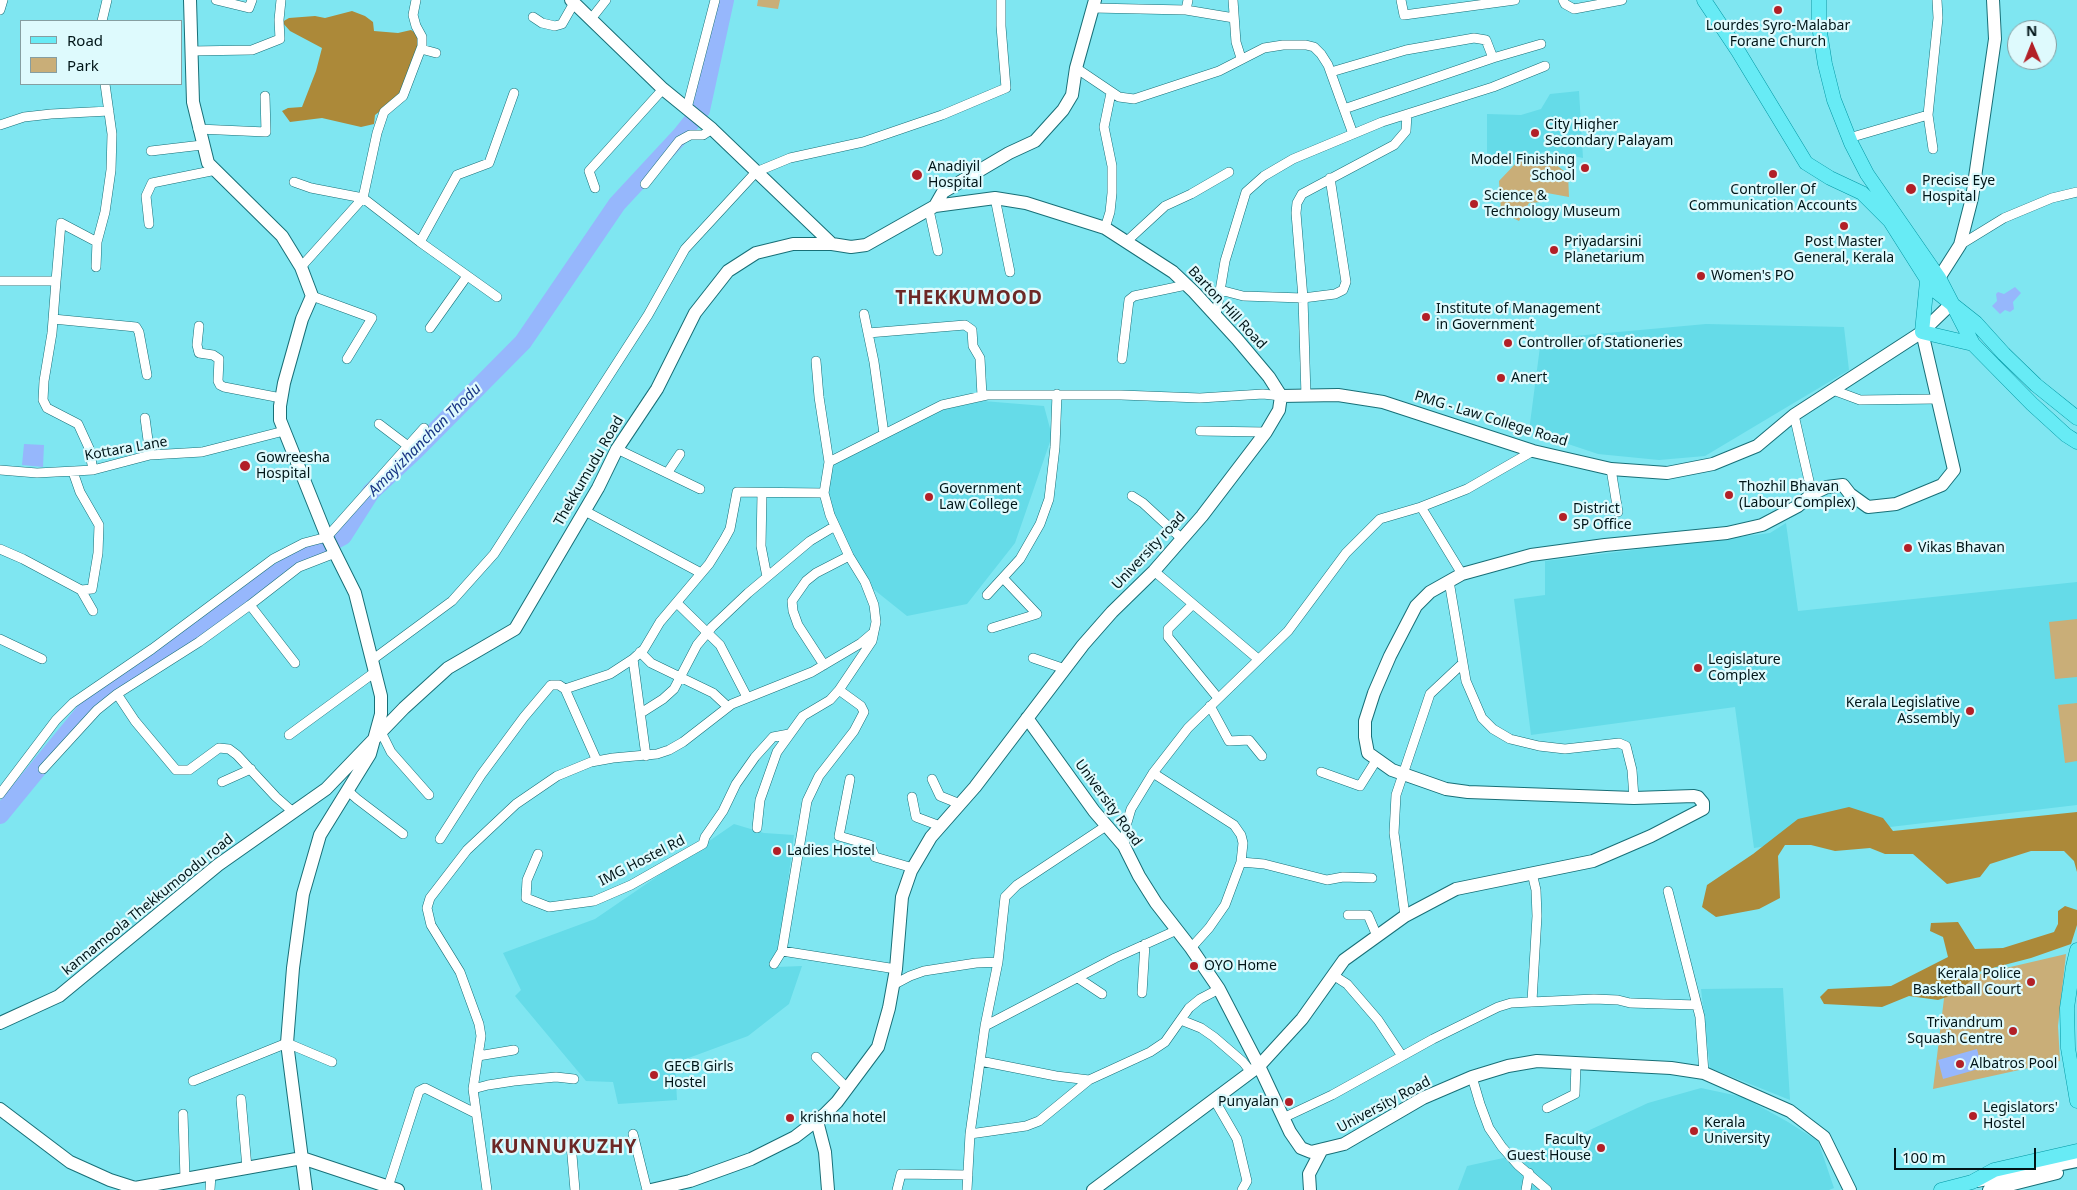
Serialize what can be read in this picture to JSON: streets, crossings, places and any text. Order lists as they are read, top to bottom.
{
  "streets": {
    "street": [
      "Barton Hill Road",
      "PMG - Law College Road",
      "Kottara Lane",
      "Thekkumudu Road",
      "University road",
      "University Road",
      "IMG Hostel Rd",
      "kannamoola Thekkumoodu road"
    ]
  },
  "crossings": [
    ["Barton Hill Road", "PMG - Law College Road"],
    ["Barton Hill Road", "Thekkumudu Road"],
    ["Barton Hill Road", "University road"],
    ["PMG - Law College Road", "University road"],
    ["Thekkumudu Road", "kannamoola Thekkumoodu road"],
    ["University road", "University Road"]
  ],
  "districts": ["THEKKUMOOD", "KUNNUKUZHY"],
  "water": ["Amayizhanchan Thodu"],
  "places": [
    "Lourdes Syro-Malabar Forane Church",
    "City Higher Secondary Palayam",
    "Model Finishing School",
    "Controller Of Communication Accounts",
    "Anadiyil Hospital",
    "Precise Eye Hospital",
    "Science & Technology Museum",
    "Post Master General, Kerala",
    "Priyadarsini Planetarium",
    "Women's PO",
    "Institute of Management in Government",
    "Controller of Stationeries",
    "Anert",
    "Gowreesha Hospital",
    "Thozhil Bhavan (Labour Complex)",
    "Government Law College",
    "District SP Office",
    "Vikas Bhavan",
    "Legislature Complex",
    "Kerala Legislative Assembly",
    "Ladies Hostel",
    "OYO Home",
    "Kerala Police Basketball Court",
    "Trivandrum Squash Centre",
    "Albatros Pool",
    "GECB Girls Hostel",
    "Punyalan",
    "Legislators' Hostel",
    "krishna hotel",
    "Kerala University",
    "Faculty Guest House"
  ],
  "legend": ["Road", "Park"],
  "scale_bar": "100 m",
  "north": "top"
}
